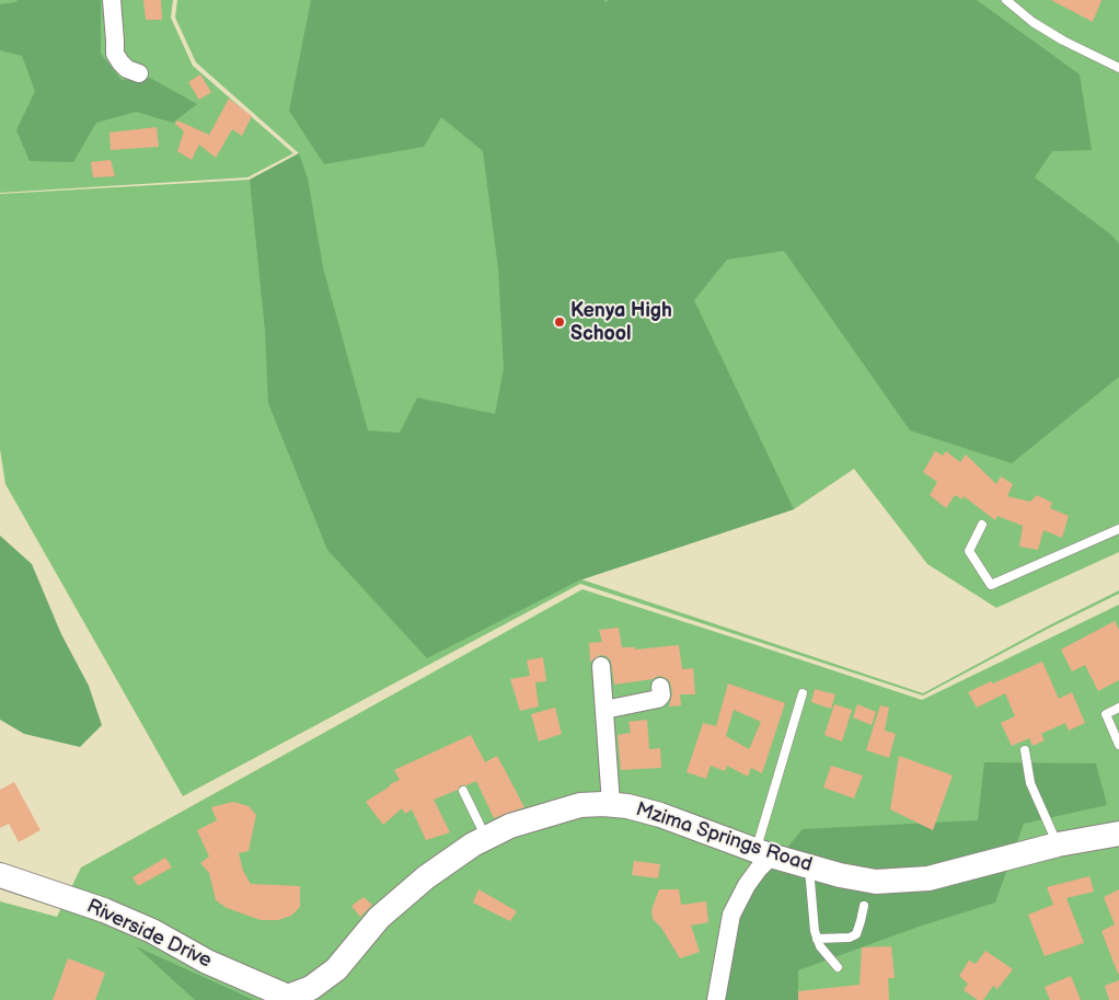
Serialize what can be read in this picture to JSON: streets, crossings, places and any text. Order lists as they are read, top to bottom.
{
  "streets": {
    "street": ["Mzima Springs Road", "Riverside Drive"]
  },
  "crossings": [
    ["Mzima Springs Road", "Riverside Drive"]
  ],
  "places": ["Kenya High School"]
}
